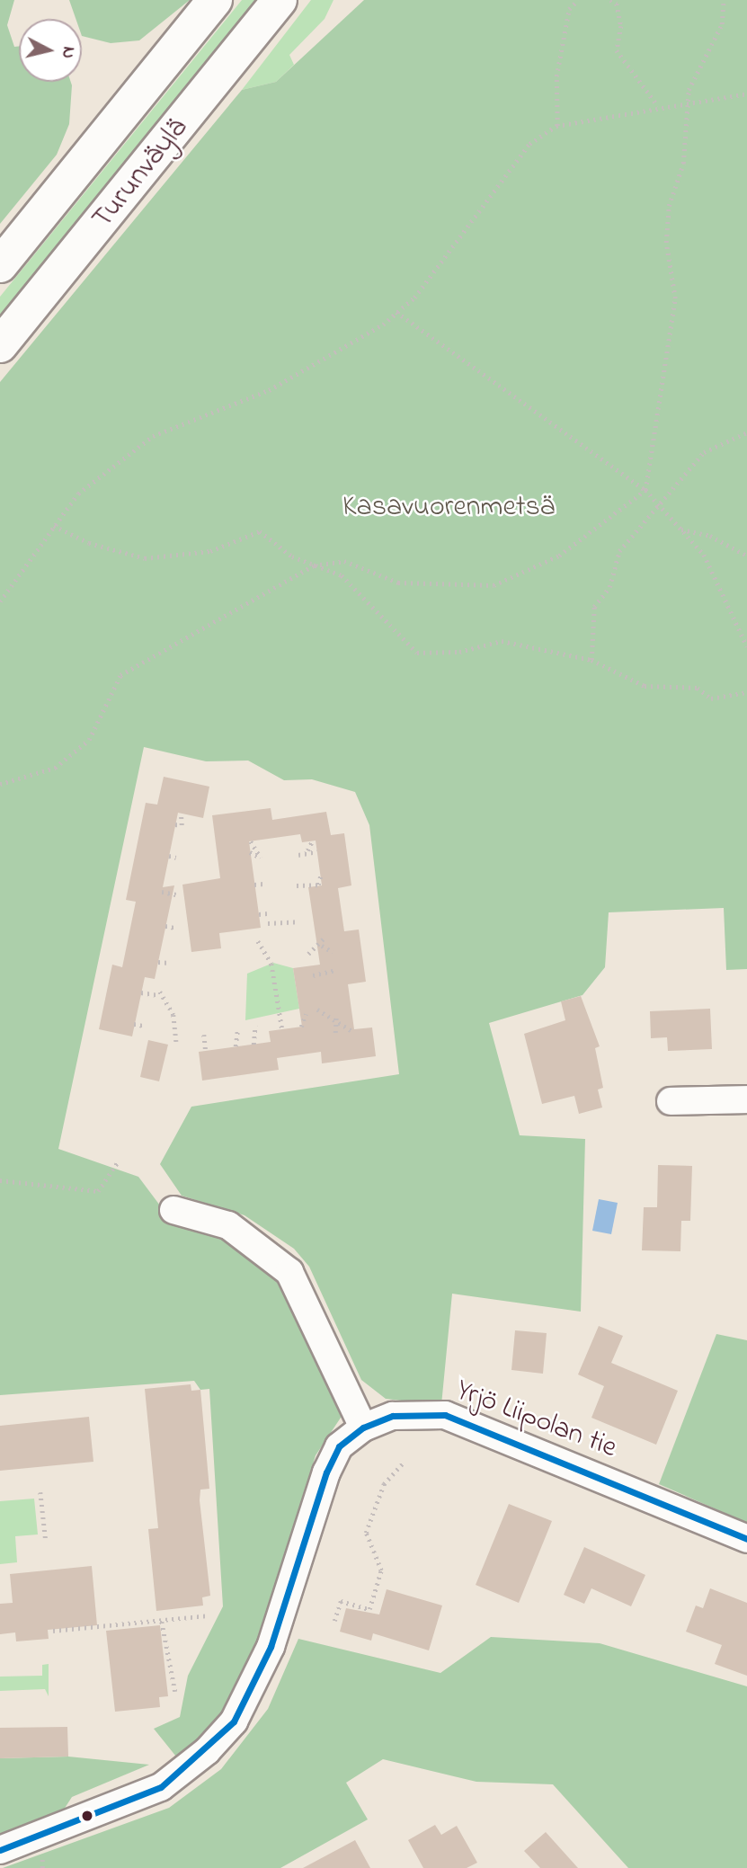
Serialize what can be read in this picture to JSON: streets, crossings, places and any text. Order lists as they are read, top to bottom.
{
  "streets": {
    "highway": ["Turunväylä"],
    "street": ["Yrjö Liipolan tie"]
  },
  "parks": ["Kasavuorenmetsä"],
  "north": "right"
}
